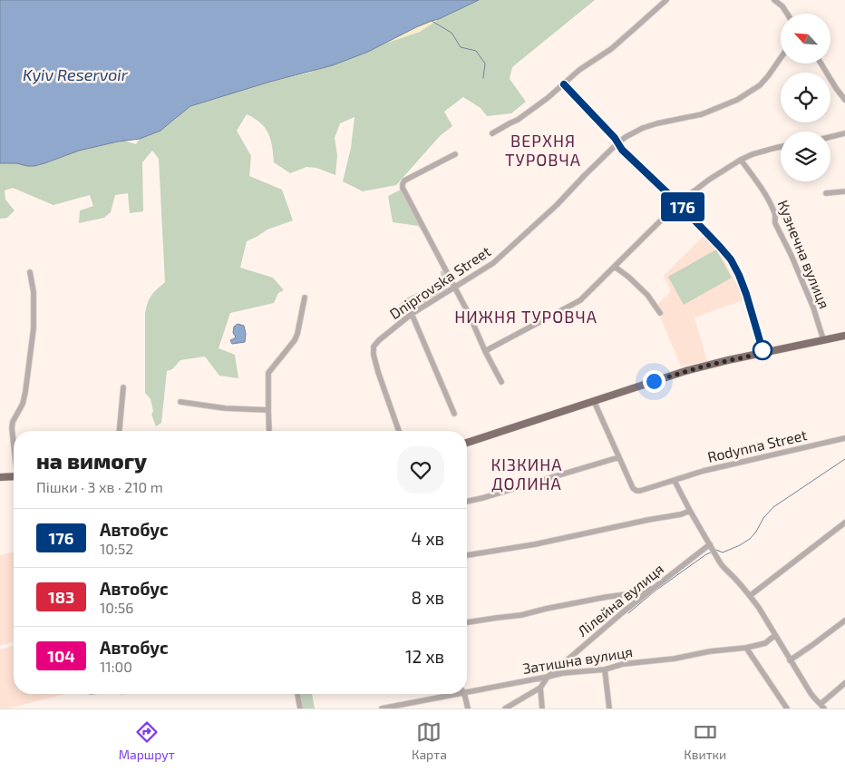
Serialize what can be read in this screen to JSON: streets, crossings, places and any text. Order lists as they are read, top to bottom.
{
  "streets": {
    "street": [
      "Кузнечна вулиця",
      "Dniprovska Street",
      "Rodynna Street",
      "Лілейна вулиця",
      "Затишна вулиця"
    ]
  },
  "crossings": [
    ["Лілейна вулиця", "Затишна вулиця"]
  ],
  "districts": ["ВЕРХНЯ ТУРОВЧА", "НИЖНЯ ТУРОВЧА", "КІЗКИНА ДОЛИНА"],
  "water": ["Kyiv Reservoir"],
  "lines": ["bus line 176"],
  "north": "top left",
  "page": {
    "on_map": "176",
    "heading": ["на вимогу", "Пішки · 3 хв · 210 m"],
    "list": [
      {
        "mark": "176",
        "name": "Автобус",
        "note": "10:52",
        "value": "4 хв"
      },
      {
        "mark": "183",
        "name": "Автобус",
        "note": "10:56",
        "value": "8 хв"
      },
      {
        "mark": "104",
        "name": "Автобус",
        "note": "11:00",
        "value": "12 хв"
      }
    ],
    "tabs": ["Маршрут", "Карта", "Квитки"]
  }
}
